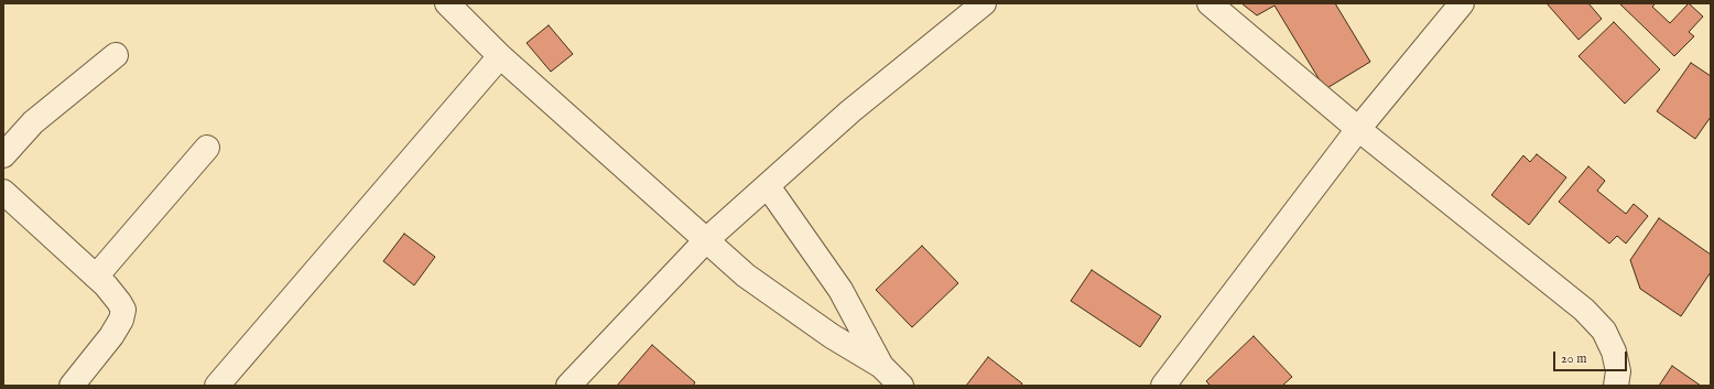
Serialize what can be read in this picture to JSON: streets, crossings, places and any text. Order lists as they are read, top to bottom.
{
  "scale_bar": "20 m"
}
